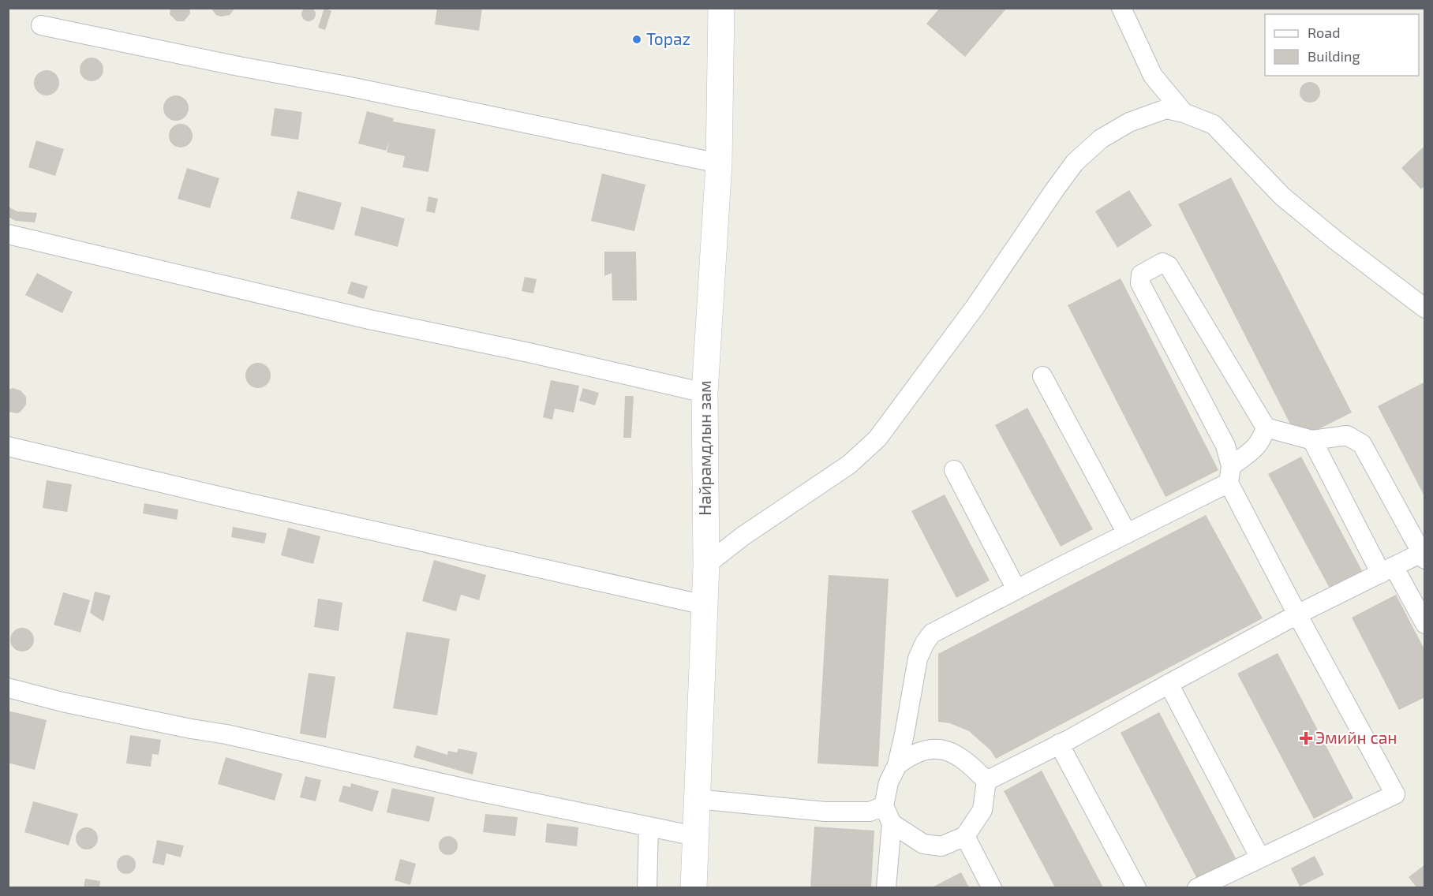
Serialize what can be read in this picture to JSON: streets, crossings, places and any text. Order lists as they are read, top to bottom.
{
  "streets": {
    "main road": ["Найрамдлын зам"]
  },
  "places": {
    "other": ["Topaz"],
    "health": ["Эмийн сан"]
  },
  "legend": ["Road", "Building"]
}
